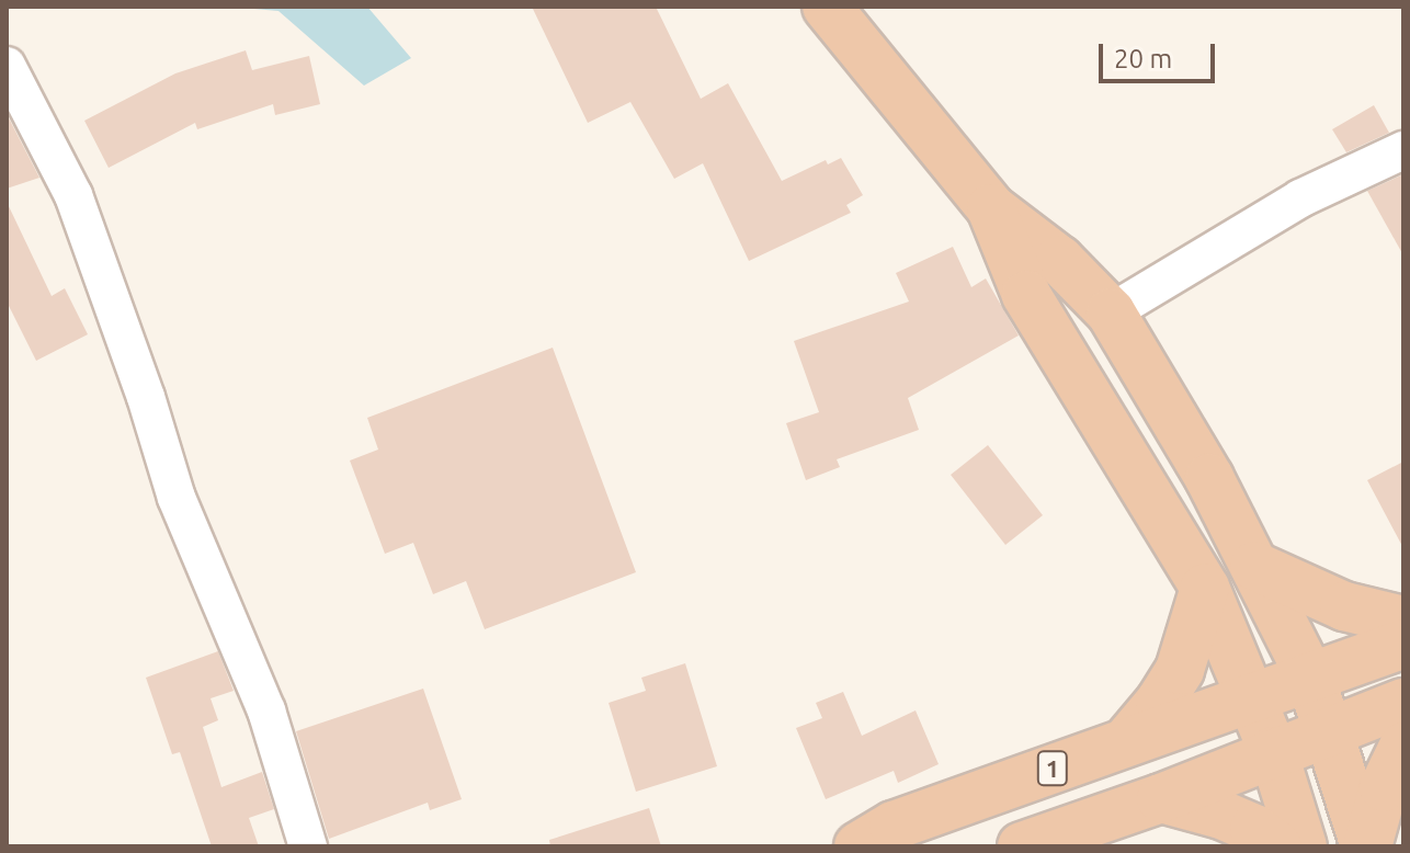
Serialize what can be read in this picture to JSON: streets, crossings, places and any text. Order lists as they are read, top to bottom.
{
  "streets": {
    "highway": ["1"]
  },
  "scale_bar": "20 m"
}
